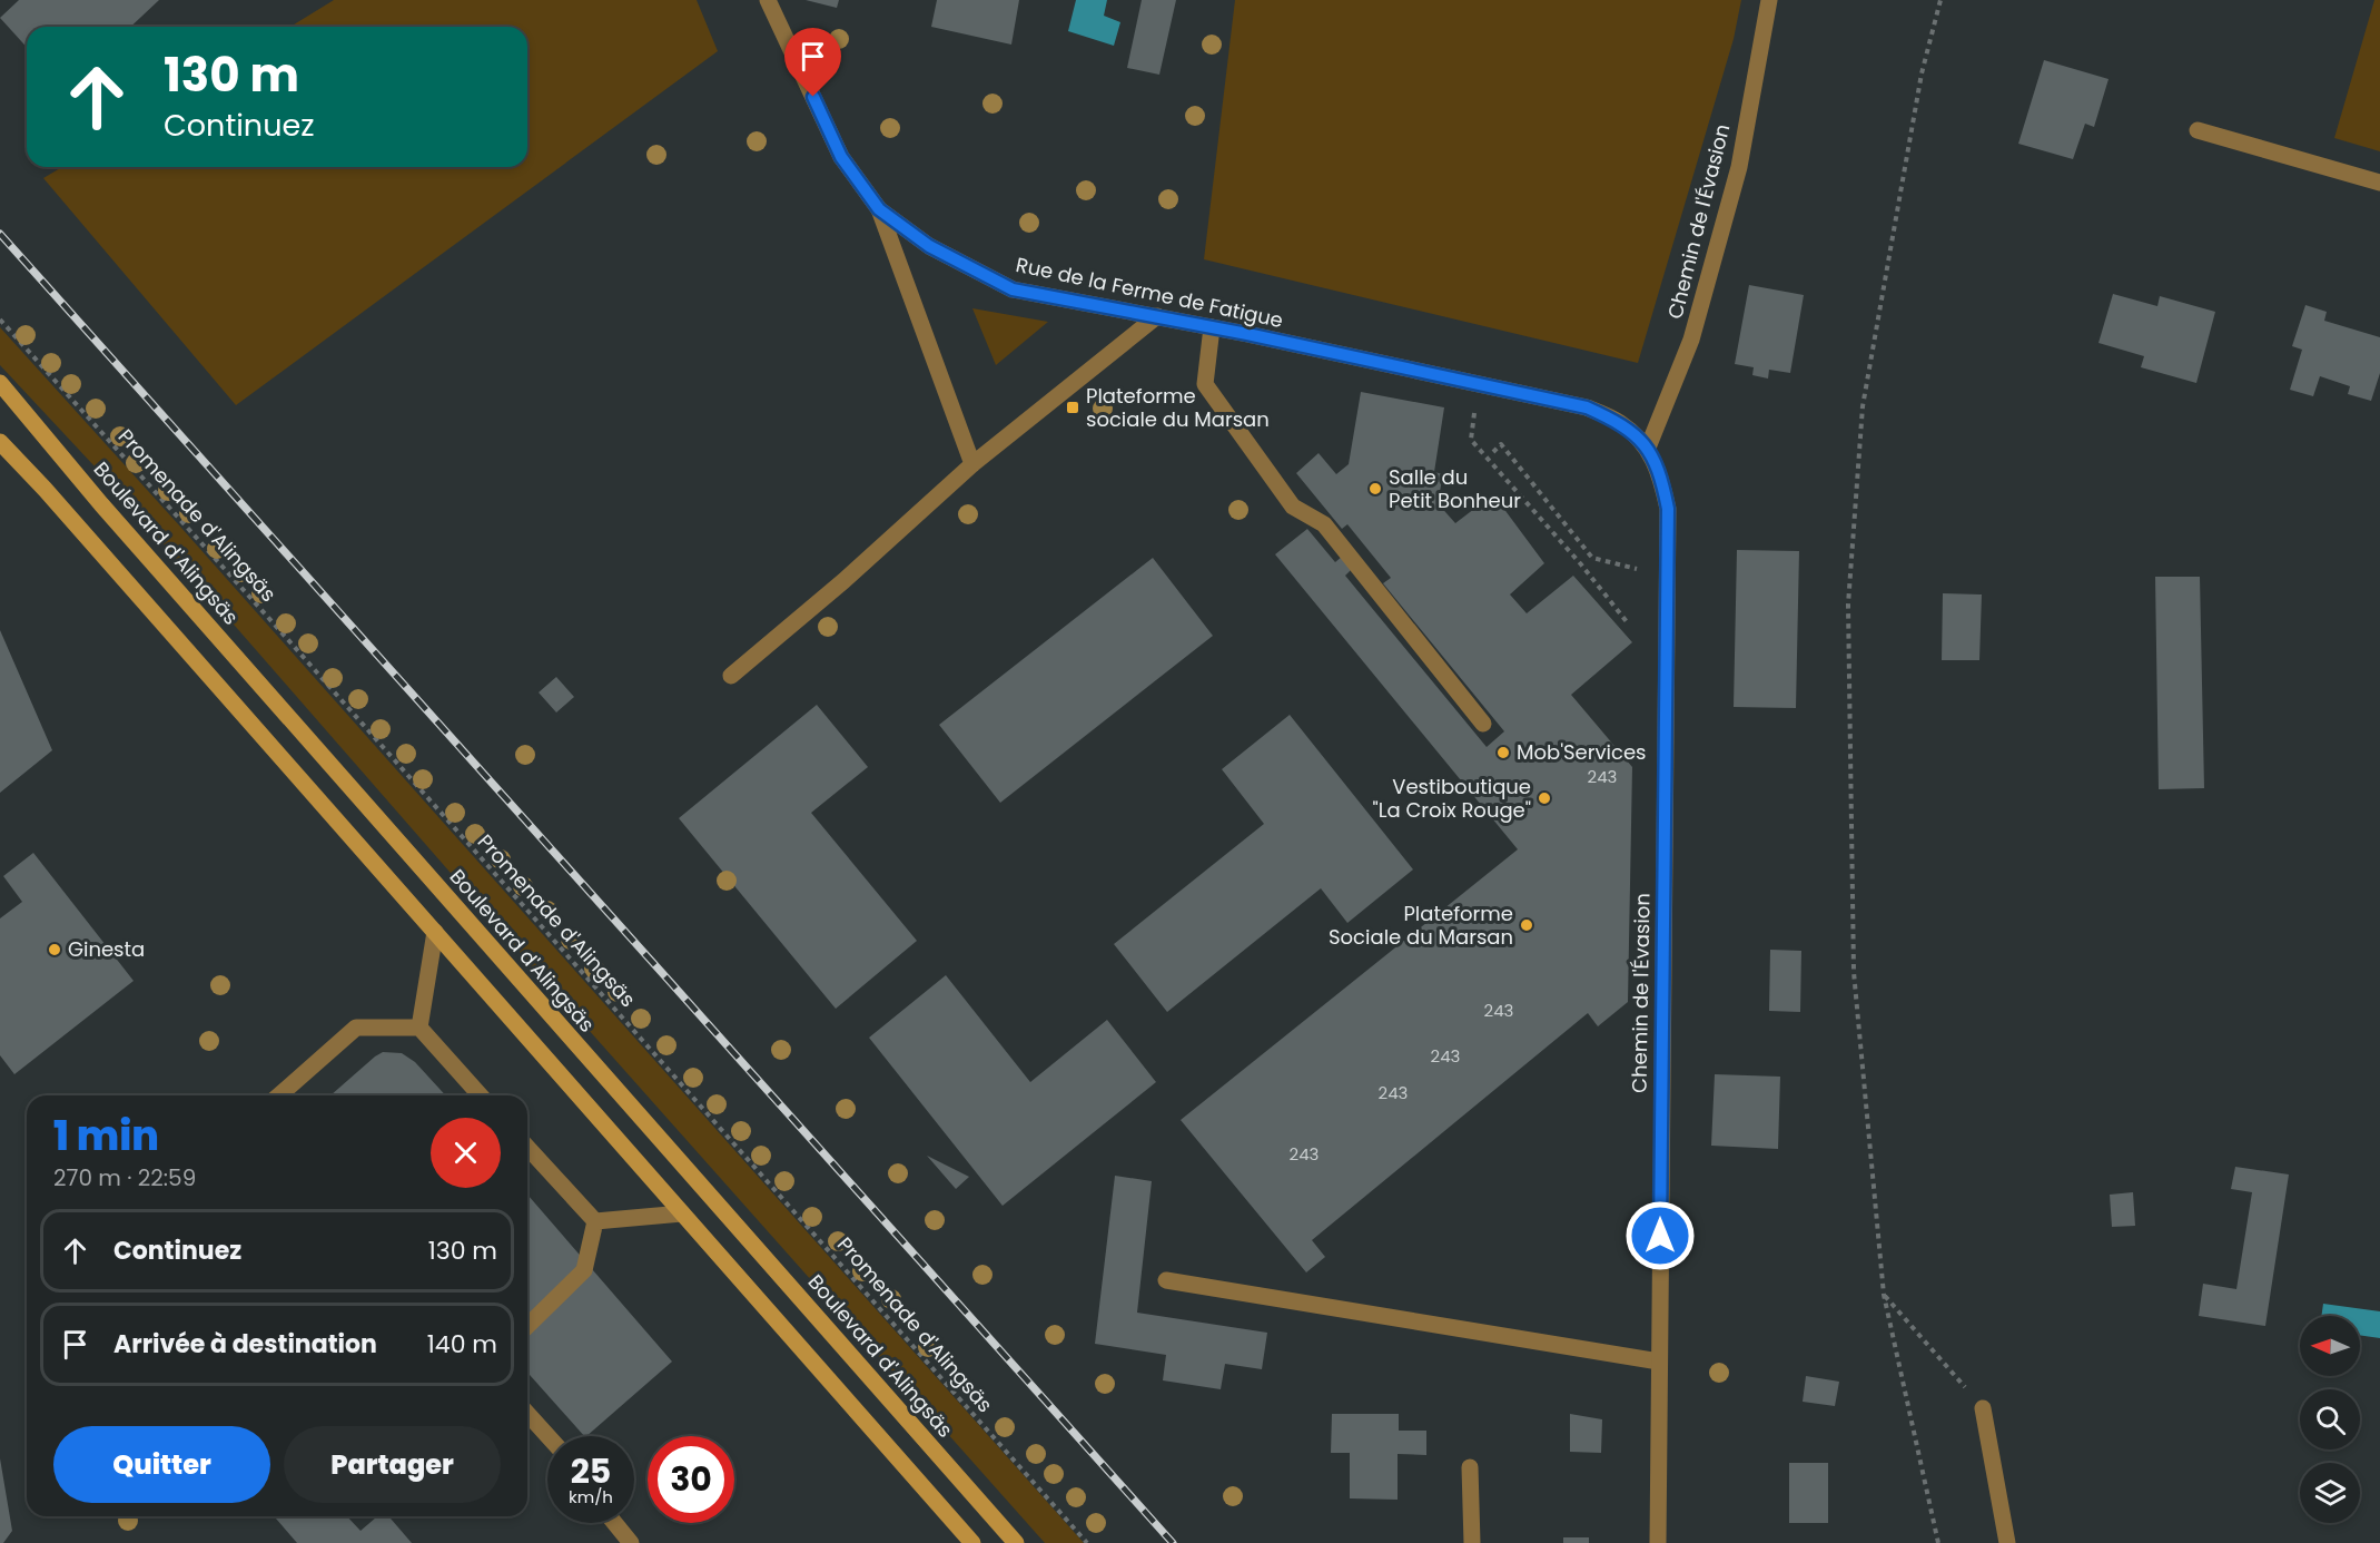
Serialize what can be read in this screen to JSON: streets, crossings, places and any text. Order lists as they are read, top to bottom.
{
  "streets": {
    "main road": ["Boulevard d'Alingsäs"],
    "street": ["Chemin de l'Évasion", "Rue de la Ferme de Fatigue"],
    "path": ["Promenade d'Alingsäs"]
  },
  "crossings": [
    ["Chemin de l'Évasion", "Rue de la Ferme de Fatigue"]
  ],
  "places": {
    "transit": ["Plateforme sociale du Marsan"],
    "other": [
      "Salle du Petit Bonheur",
      "Mob'Services",
      "Vestiboutique \"La Croix Rouge\"",
      "Plateforme Sociale du Marsan",
      "Ginesta"
    ]
  },
  "house_numbers": [
    "243",
    "243",
    "243",
    "243",
    "243"
  ],
  "north": "left",
  "page": {
    "turn": ["130 m", "Continuez"],
    "heading": ["1 min", "270 m · 22:59"],
    "list": [
      {
        "name": "Continuez",
        "value": "130 m"
      },
      {
        "name": "Arrivée à destination",
        "value": "140 m"
      }
    ],
    "buttons": ["Quitter", "Partager"],
    "speed": "25 km/h",
    "limit": "30"
  }
}
